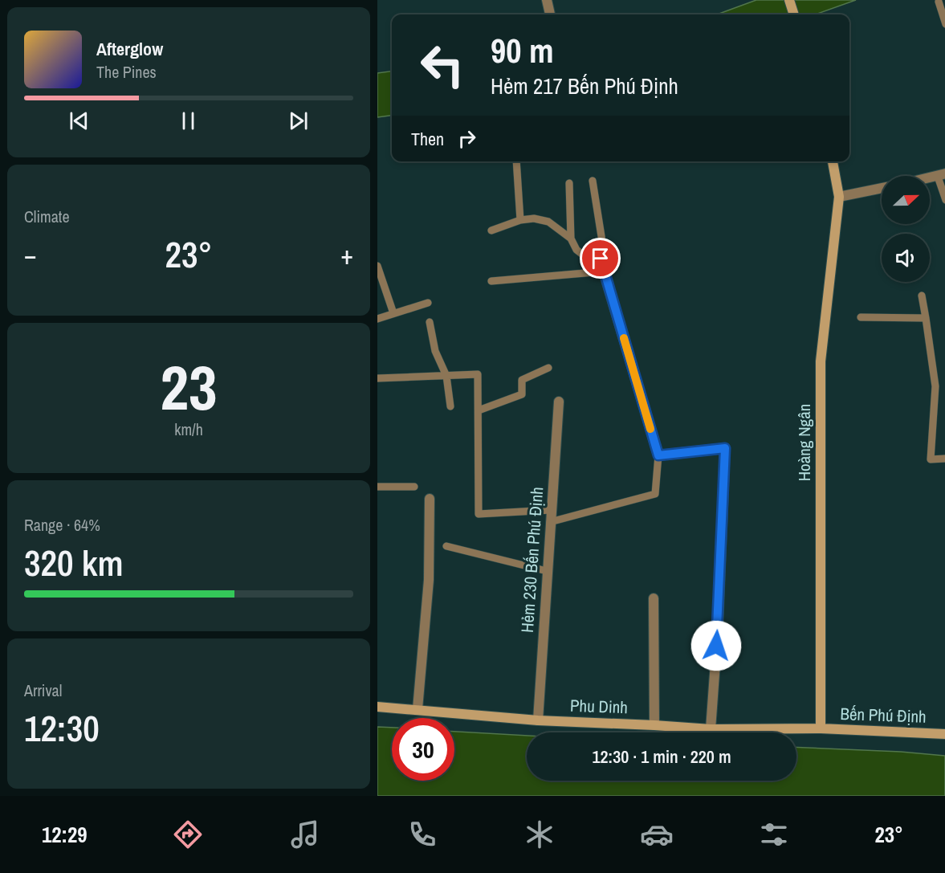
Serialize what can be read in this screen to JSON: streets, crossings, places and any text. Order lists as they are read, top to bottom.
{
  "streets": {
    "street": [
      "Hoàng Ngân",
      "Hẻm 230 Bến Phú Định",
      "Phu Dinh",
      "Bến Phú Định"
    ]
  },
  "crossings": [
    ["Hoàng Ngân", "Phu Dinh"],
    ["Hoàng Ngân", "Bến Phú Định"],
    ["Hẻm 230 Bến Phú Định", "Phu Dinh"],
    ["Phu Dinh", "Bến Phú Định"]
  ],
  "north": "right",
  "page": {
    "turn": ["90 m", "Hẻm 217 Bến Phú Định"],
    "song": ["Afterglow", "The Pines"],
    "then": "Then",
    "tile": [
      "Climate",
      ["23", "km/h"],
      ["Range · 64%", "320 km"],
      ["Arrival", "12:30"]
    ],
    "heat": ["−", "23°", "+"],
    "limit": "30",
    "trip": "12:30 · 1 min · 220 m",
    "tabs": ["12:29", "23°"]
  }
}
